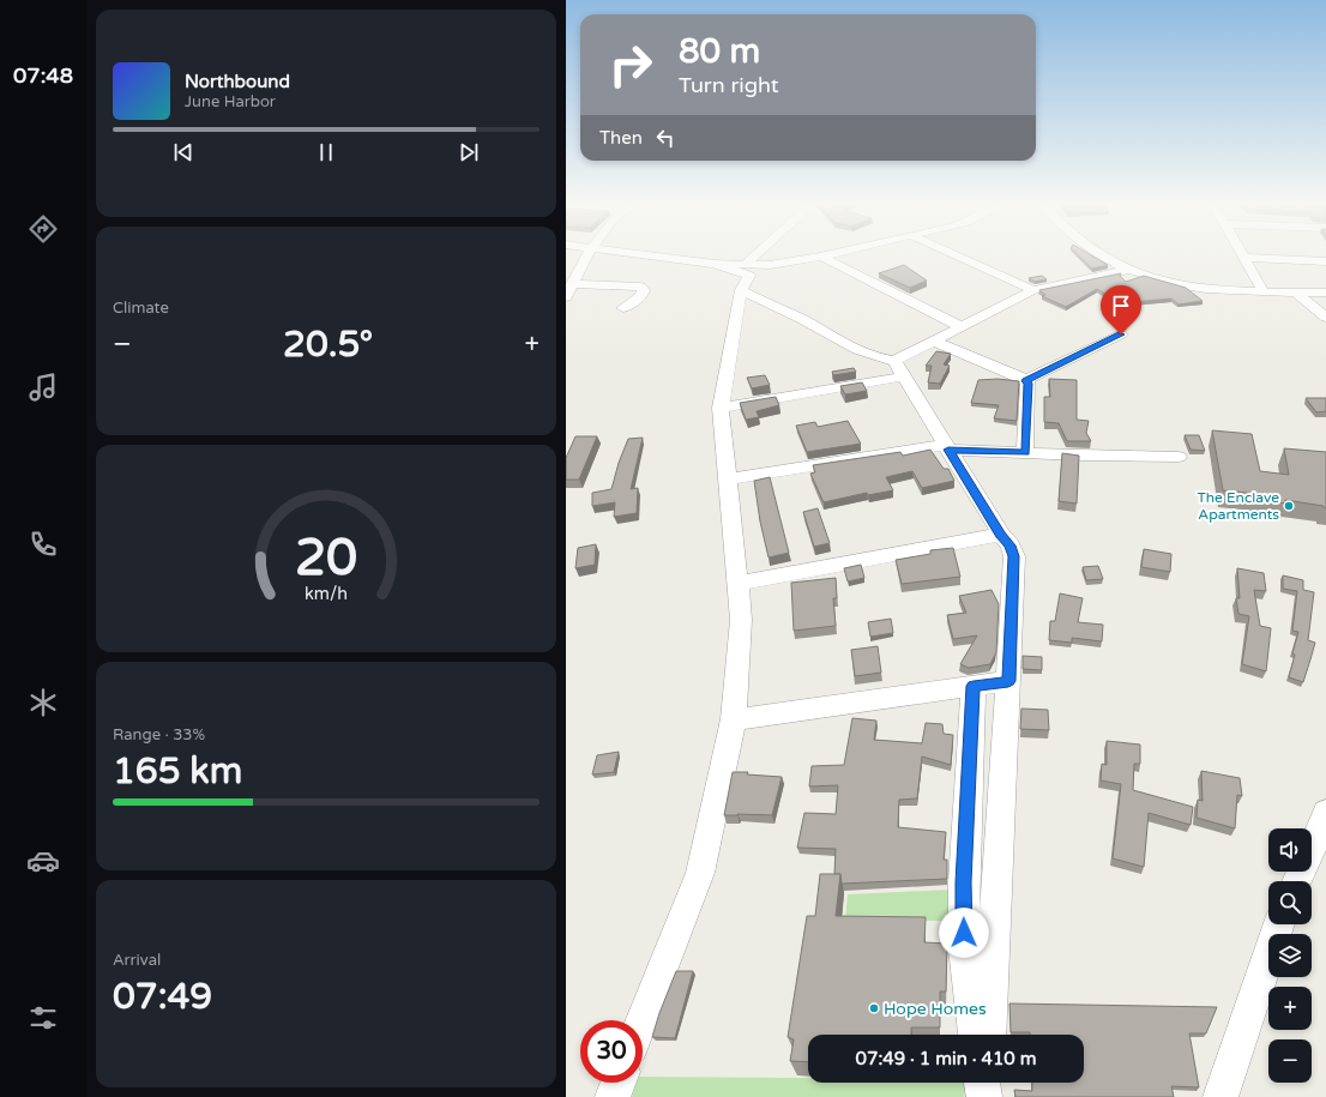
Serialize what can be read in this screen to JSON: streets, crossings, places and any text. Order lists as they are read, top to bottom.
{
  "places": ["The Enclave Apartments", "Hope Homes"],
  "page": {
    "tabs": "07:48",
    "turn": ["80 m", "Turn right"],
    "song": ["Northbound", "June Harbor"],
    "then": "Then",
    "tile": [
      "Climate",
      ["Range · 33%", "165 km"],
      ["Arrival", "07:49"]
    ],
    "heat": ["−", "20.5°", "+"],
    "map_buttons": ["+", "−"],
    "limit": "30",
    "trip": "07:49 · 1 min · 410 m",
    "gauge": ["20", "km/h"]
  }
}
